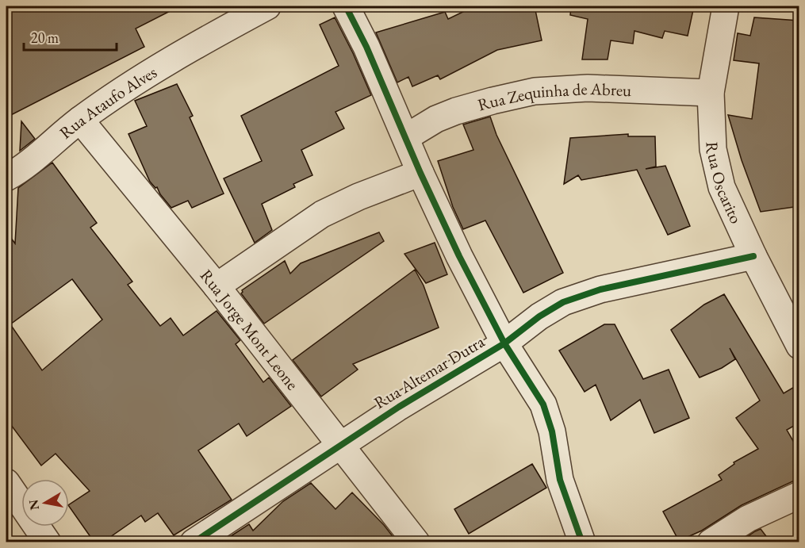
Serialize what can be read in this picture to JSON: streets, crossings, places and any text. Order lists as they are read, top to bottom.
{
  "streets": {
    "street": [
      "Rua Zequinha de Abreu",
      "Rua Ataufo Alves",
      "Rua Oscarito",
      "Rua Jorge Mont Leone",
      "Rua Altemar Dutra"
    ]
  },
  "crossings": [
    ["Rua Zequinha de Abreu", "Rua Oscarito"],
    ["Rua Ataufo Alves", "Rua Jorge Mont Leone"],
    ["Rua Oscarito", "Rua Altemar Dutra"],
    ["Rua Jorge Mont Leone", "Rua Altemar Dutra"]
  ],
  "scale_bar": "20 m",
  "north": "left"
}
